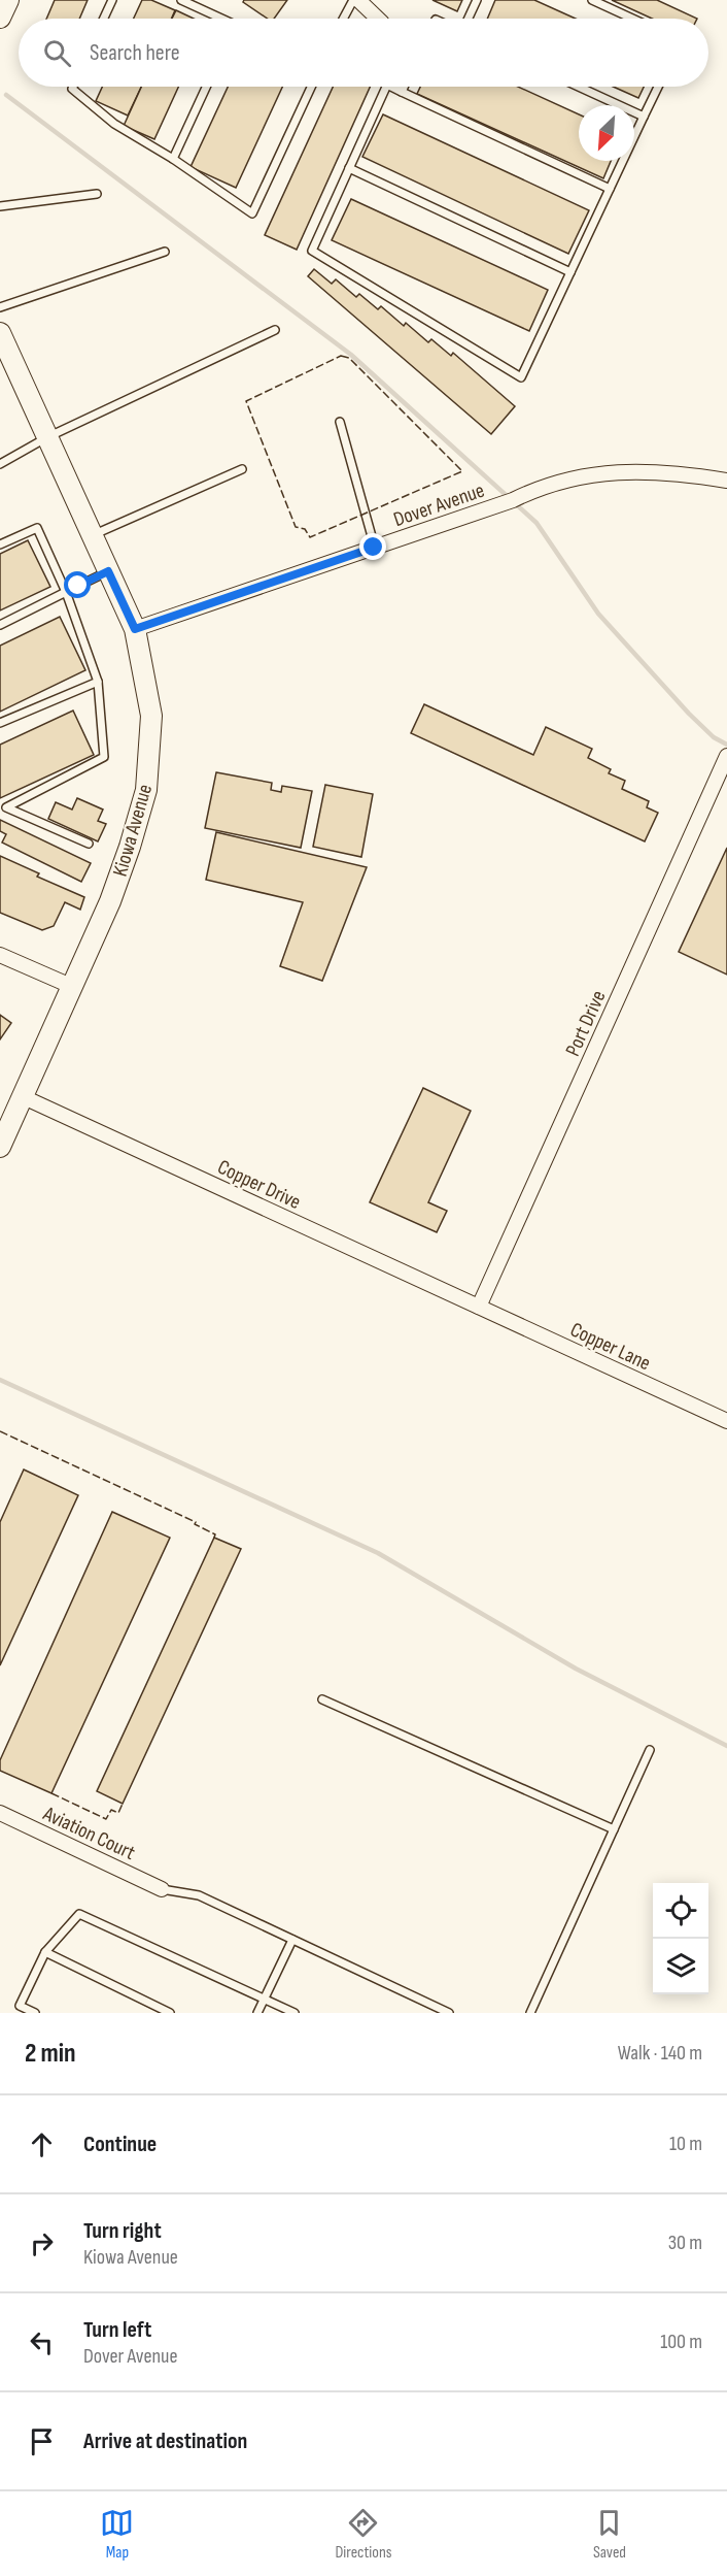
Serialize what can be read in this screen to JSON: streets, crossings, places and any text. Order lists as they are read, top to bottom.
{
  "streets": {
    "street": [
      "Dover Avenue",
      "Kiowa Avenue",
      "Port Drive",
      "Copper Drive",
      "Copper Lane",
      "Aviation Court"
    ]
  },
  "crossings": [
    ["Dover Avenue", "Kiowa Avenue"],
    ["Kiowa Avenue", "Copper Drive"],
    ["Port Drive", "Copper Drive"],
    ["Port Drive", "Copper Lane"],
    ["Copper Drive", "Copper Lane"]
  ],
  "north": "bottom left",
  "page": {
    "search": "Search here",
    "heading": ["2 min", "Walk · 140 m"],
    "list": [
      ["Continue", "10 m"],
      ["Turn right", "Kiowa Avenue", "30 m"],
      ["Turn left", "Dover Avenue", "100 m"],
      "Arrive at destination"
    ],
    "nav": ["Map", "Directions", "Saved"]
  }
}
